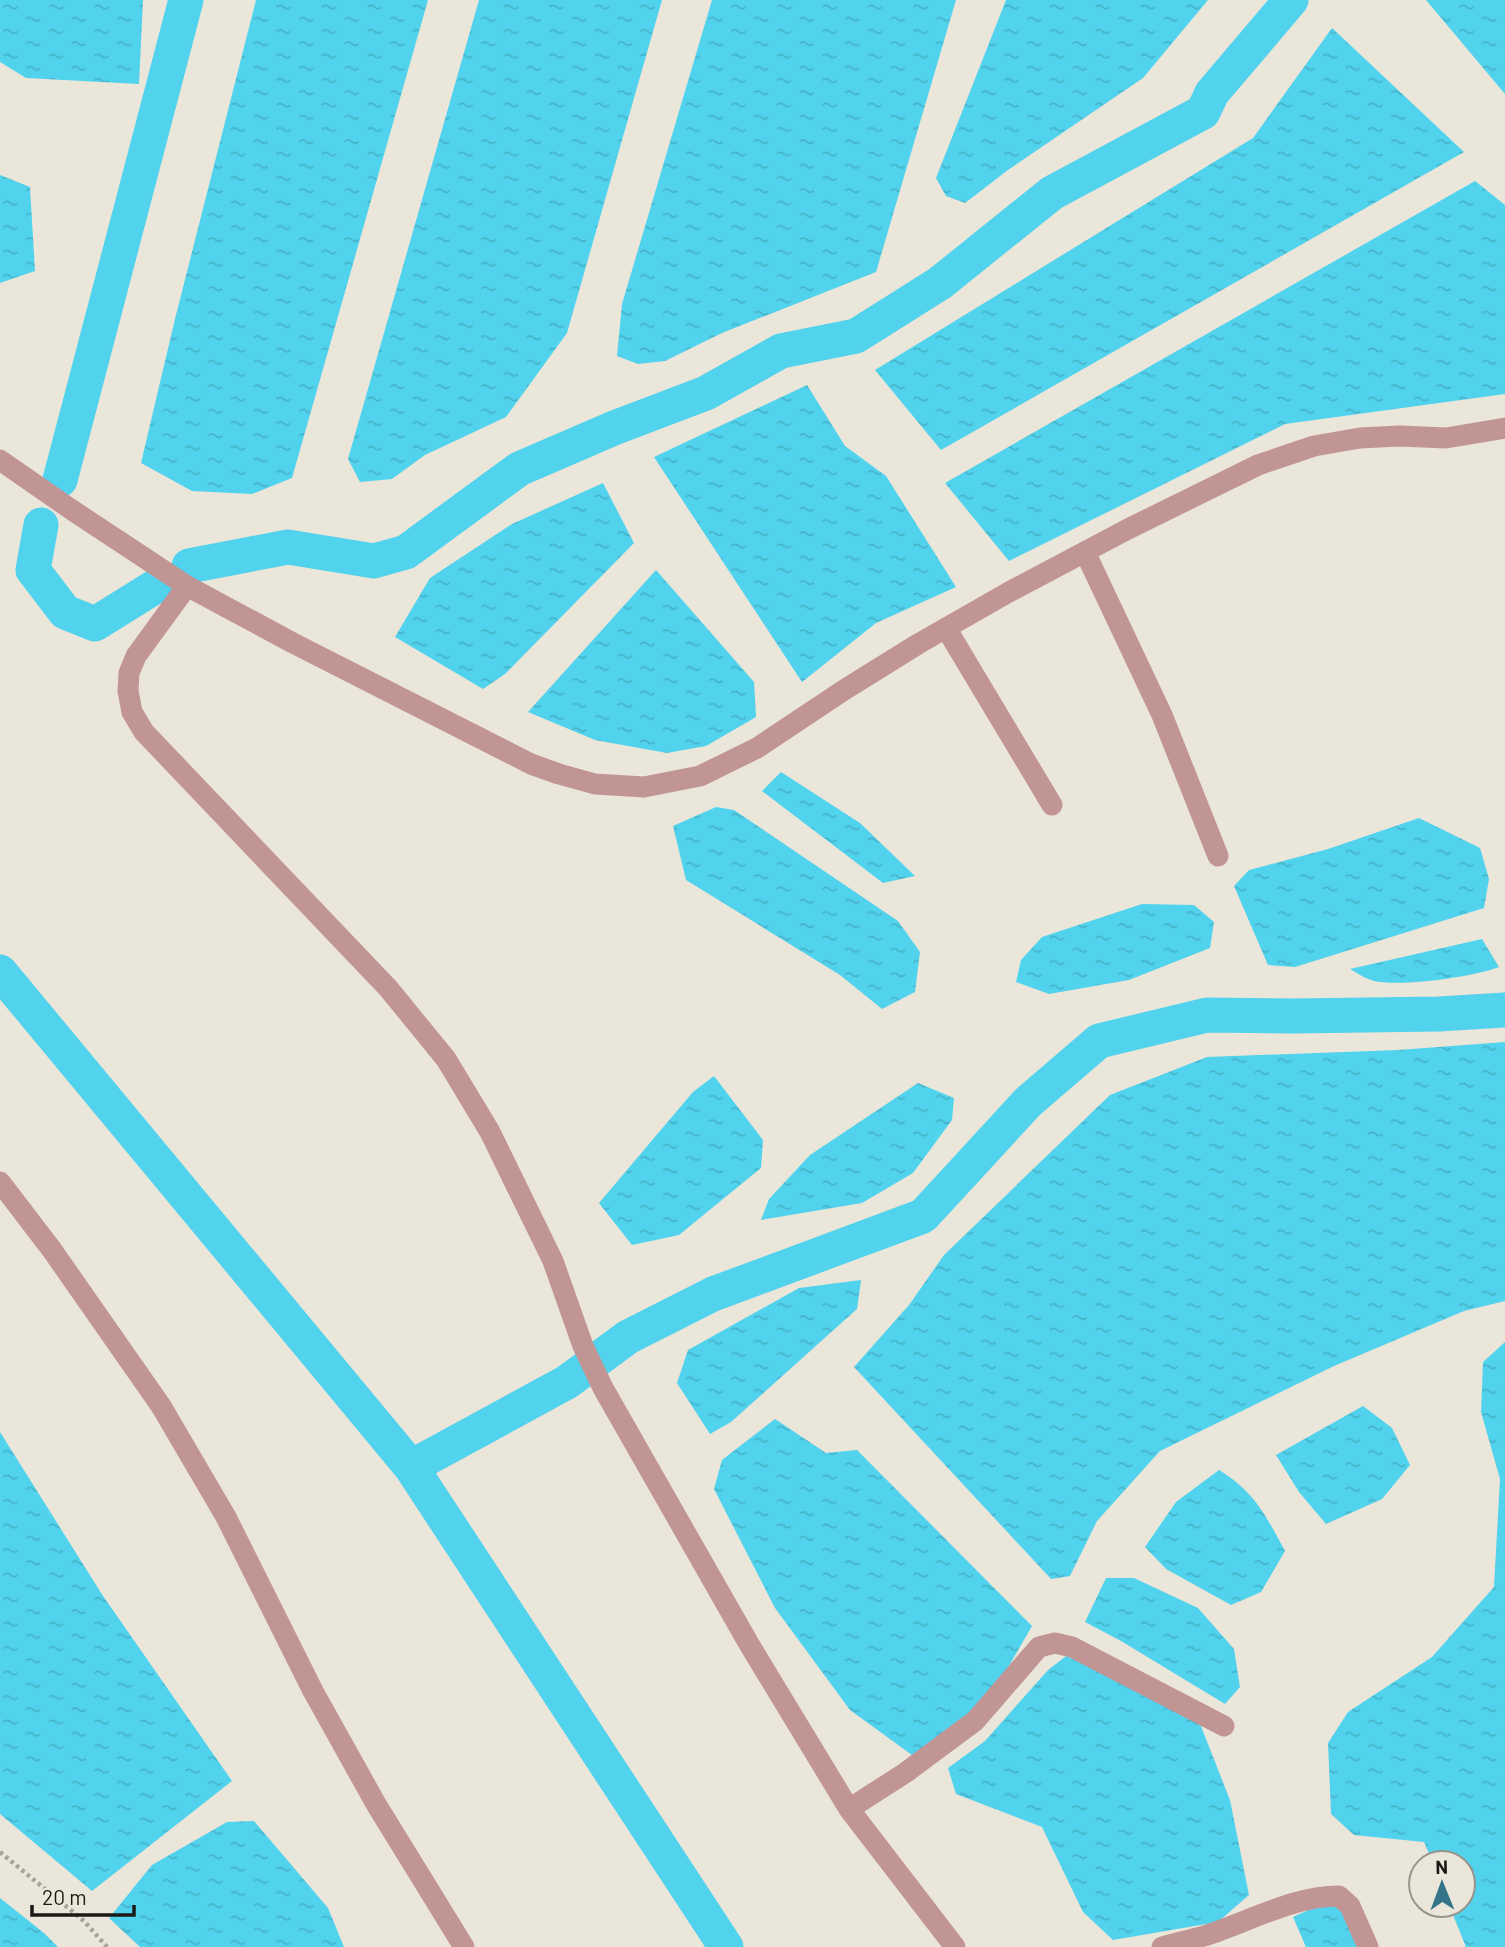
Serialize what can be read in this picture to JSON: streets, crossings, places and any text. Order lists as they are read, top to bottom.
{
  "scale_bar": "20 m",
  "north": "top"
}
